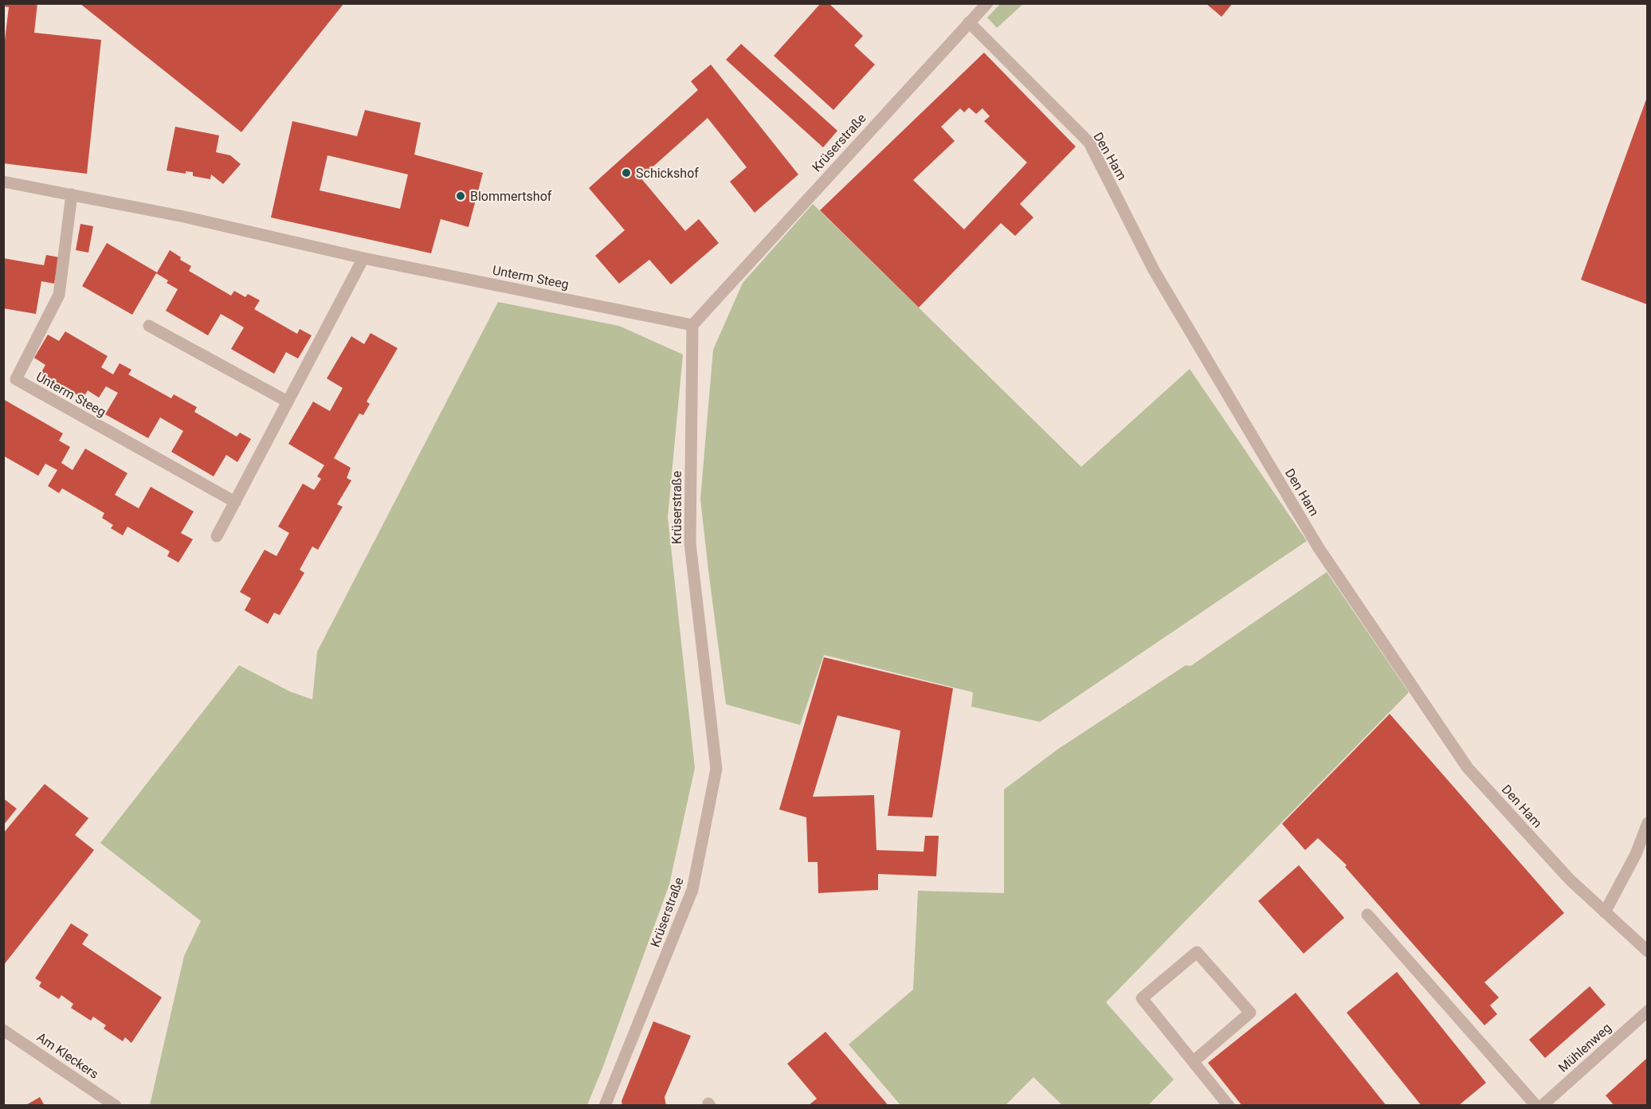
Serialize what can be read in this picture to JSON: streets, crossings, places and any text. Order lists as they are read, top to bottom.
{
  "streets": {
    "street": [
      "Krüserstraße",
      "Den Ham",
      "Unterm Steeg",
      "Mühlenweg",
      "Am Kleckers"
    ]
  },
  "crossings": [
    ["Krüserstraße", "Den Ham"],
    ["Krüserstraße", "Unterm Steeg"]
  ],
  "places": ["Schickshof", "Blommertshof"]
}
